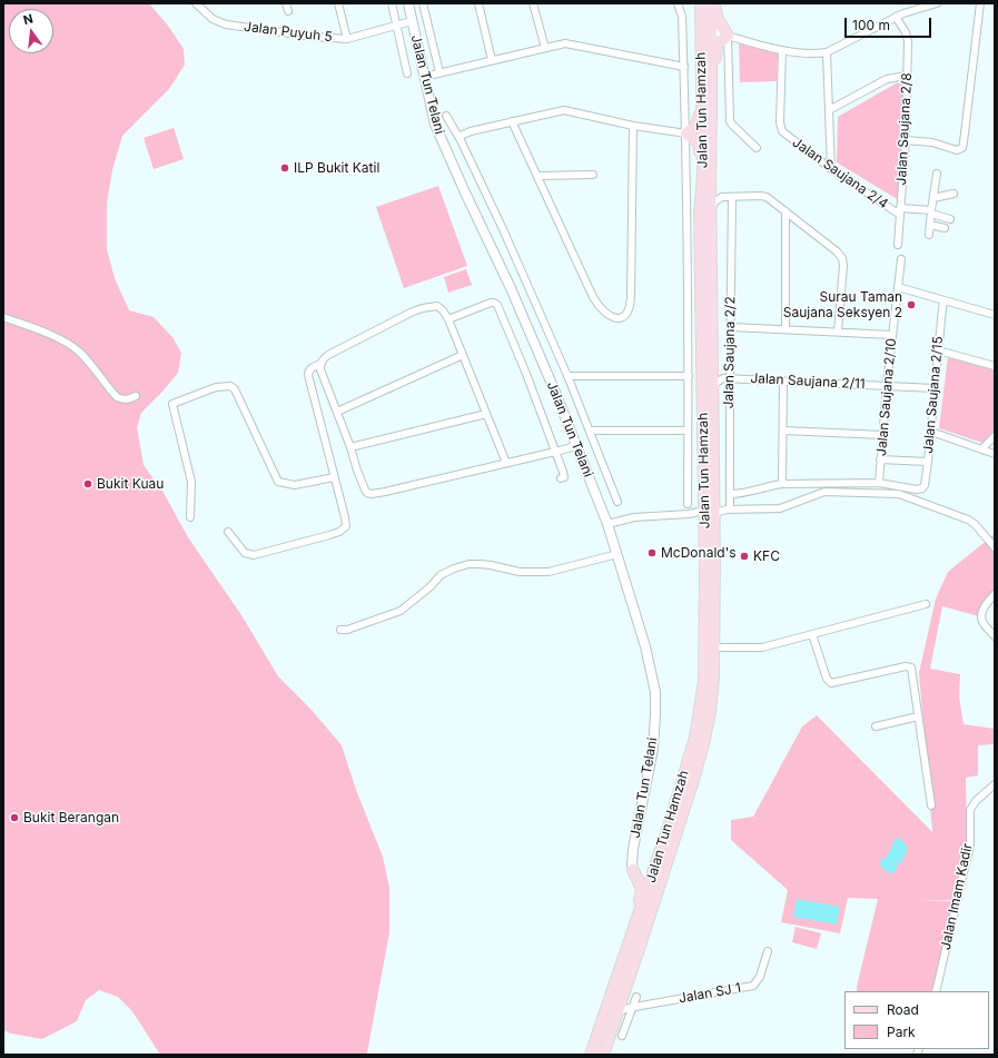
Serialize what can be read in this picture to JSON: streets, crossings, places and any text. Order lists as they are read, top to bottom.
{
  "streets": {
    "main road": ["Jalan Tun Hamzah"],
    "street": [
      "Jalan Puyuh 5",
      "Jalan Tun Telani",
      "Jalan Saujana 2/8",
      "Jalan Saujana 2/4",
      "Jalan Saujana 2/2",
      "Jalan Saujana 2/11",
      "Jalan Saujana 2/15",
      "Jalan Saujana 2/10",
      "Jalan Imam Kadir",
      "Jalan SJ 1"
    ]
  },
  "crossings": [
    ["Jalan Puyuh 5", "Jalan Tun Telani"],
    ["Jalan Tun Hamzah", "Jalan SJ 1"],
    ["Jalan Saujana 2/8", "Jalan Saujana 2/4"],
    ["Jalan Saujana 2/2", "Jalan Saujana 2/11"],
    ["Jalan Saujana 2/11", "Jalan Saujana 2/15"],
    ["Jalan Saujana 2/11", "Jalan Saujana 2/10"]
  ],
  "places": [
    "ILP Bukit Katil",
    "Surau Taman Saujana Seksyen 2",
    "Bukit Kuau",
    "McDonald's",
    "KFC",
    "Bukit Berangan"
  ],
  "legend": ["Road", "Park"],
  "scale_bar": "100 m",
  "north": "top"
}
